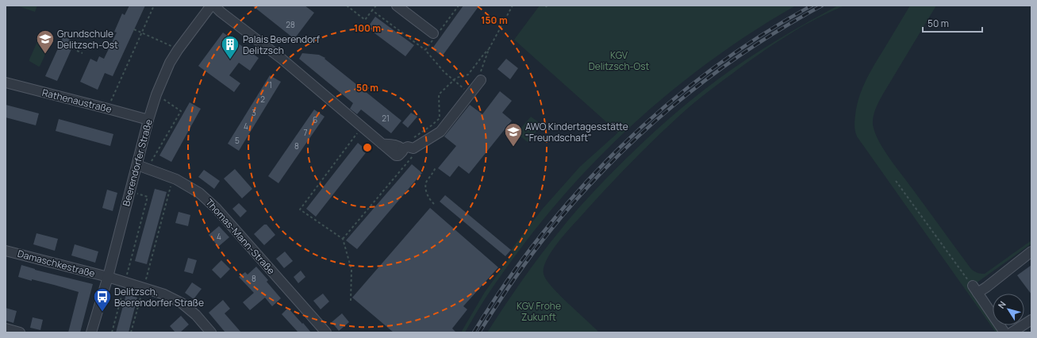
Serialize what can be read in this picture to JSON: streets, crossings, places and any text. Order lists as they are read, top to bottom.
{
  "streets": {
    "street": [
      "Rathenaustraße",
      "Beerendorfer Straße",
      "Thomas-Mann-Straße",
      "Damaschkestraße"
    ]
  },
  "crossings": [
    ["Rathenaustraße", "Beerendorfer Straße"],
    ["Beerendorfer Straße", "Thomas-Mann-Straße"],
    ["Beerendorfer Straße", "Damaschkestraße"]
  ],
  "parks": ["KGV Delitzsch-Ost", "KGV Frohe Zukunft"],
  "places": {
    "school or university": ["Grundschule Delitzsch-Ost", "AWO Kindertagesstätte \"Freundschaft\""],
    "building": ["Palais Beerendorf Delitzsch"],
    "bus stop": ["Delitzsch, Beerendorfer Straße"]
  },
  "house_numbers": [
    "28",
    "1",
    "2",
    "3",
    "21",
    "6",
    "4",
    "7",
    "5",
    "8",
    "4",
    "8"
  ],
  "scale_bar": "50 m",
  "north": "top left",
  "rings": ["150 m", "100 m", "50 m"]
}
